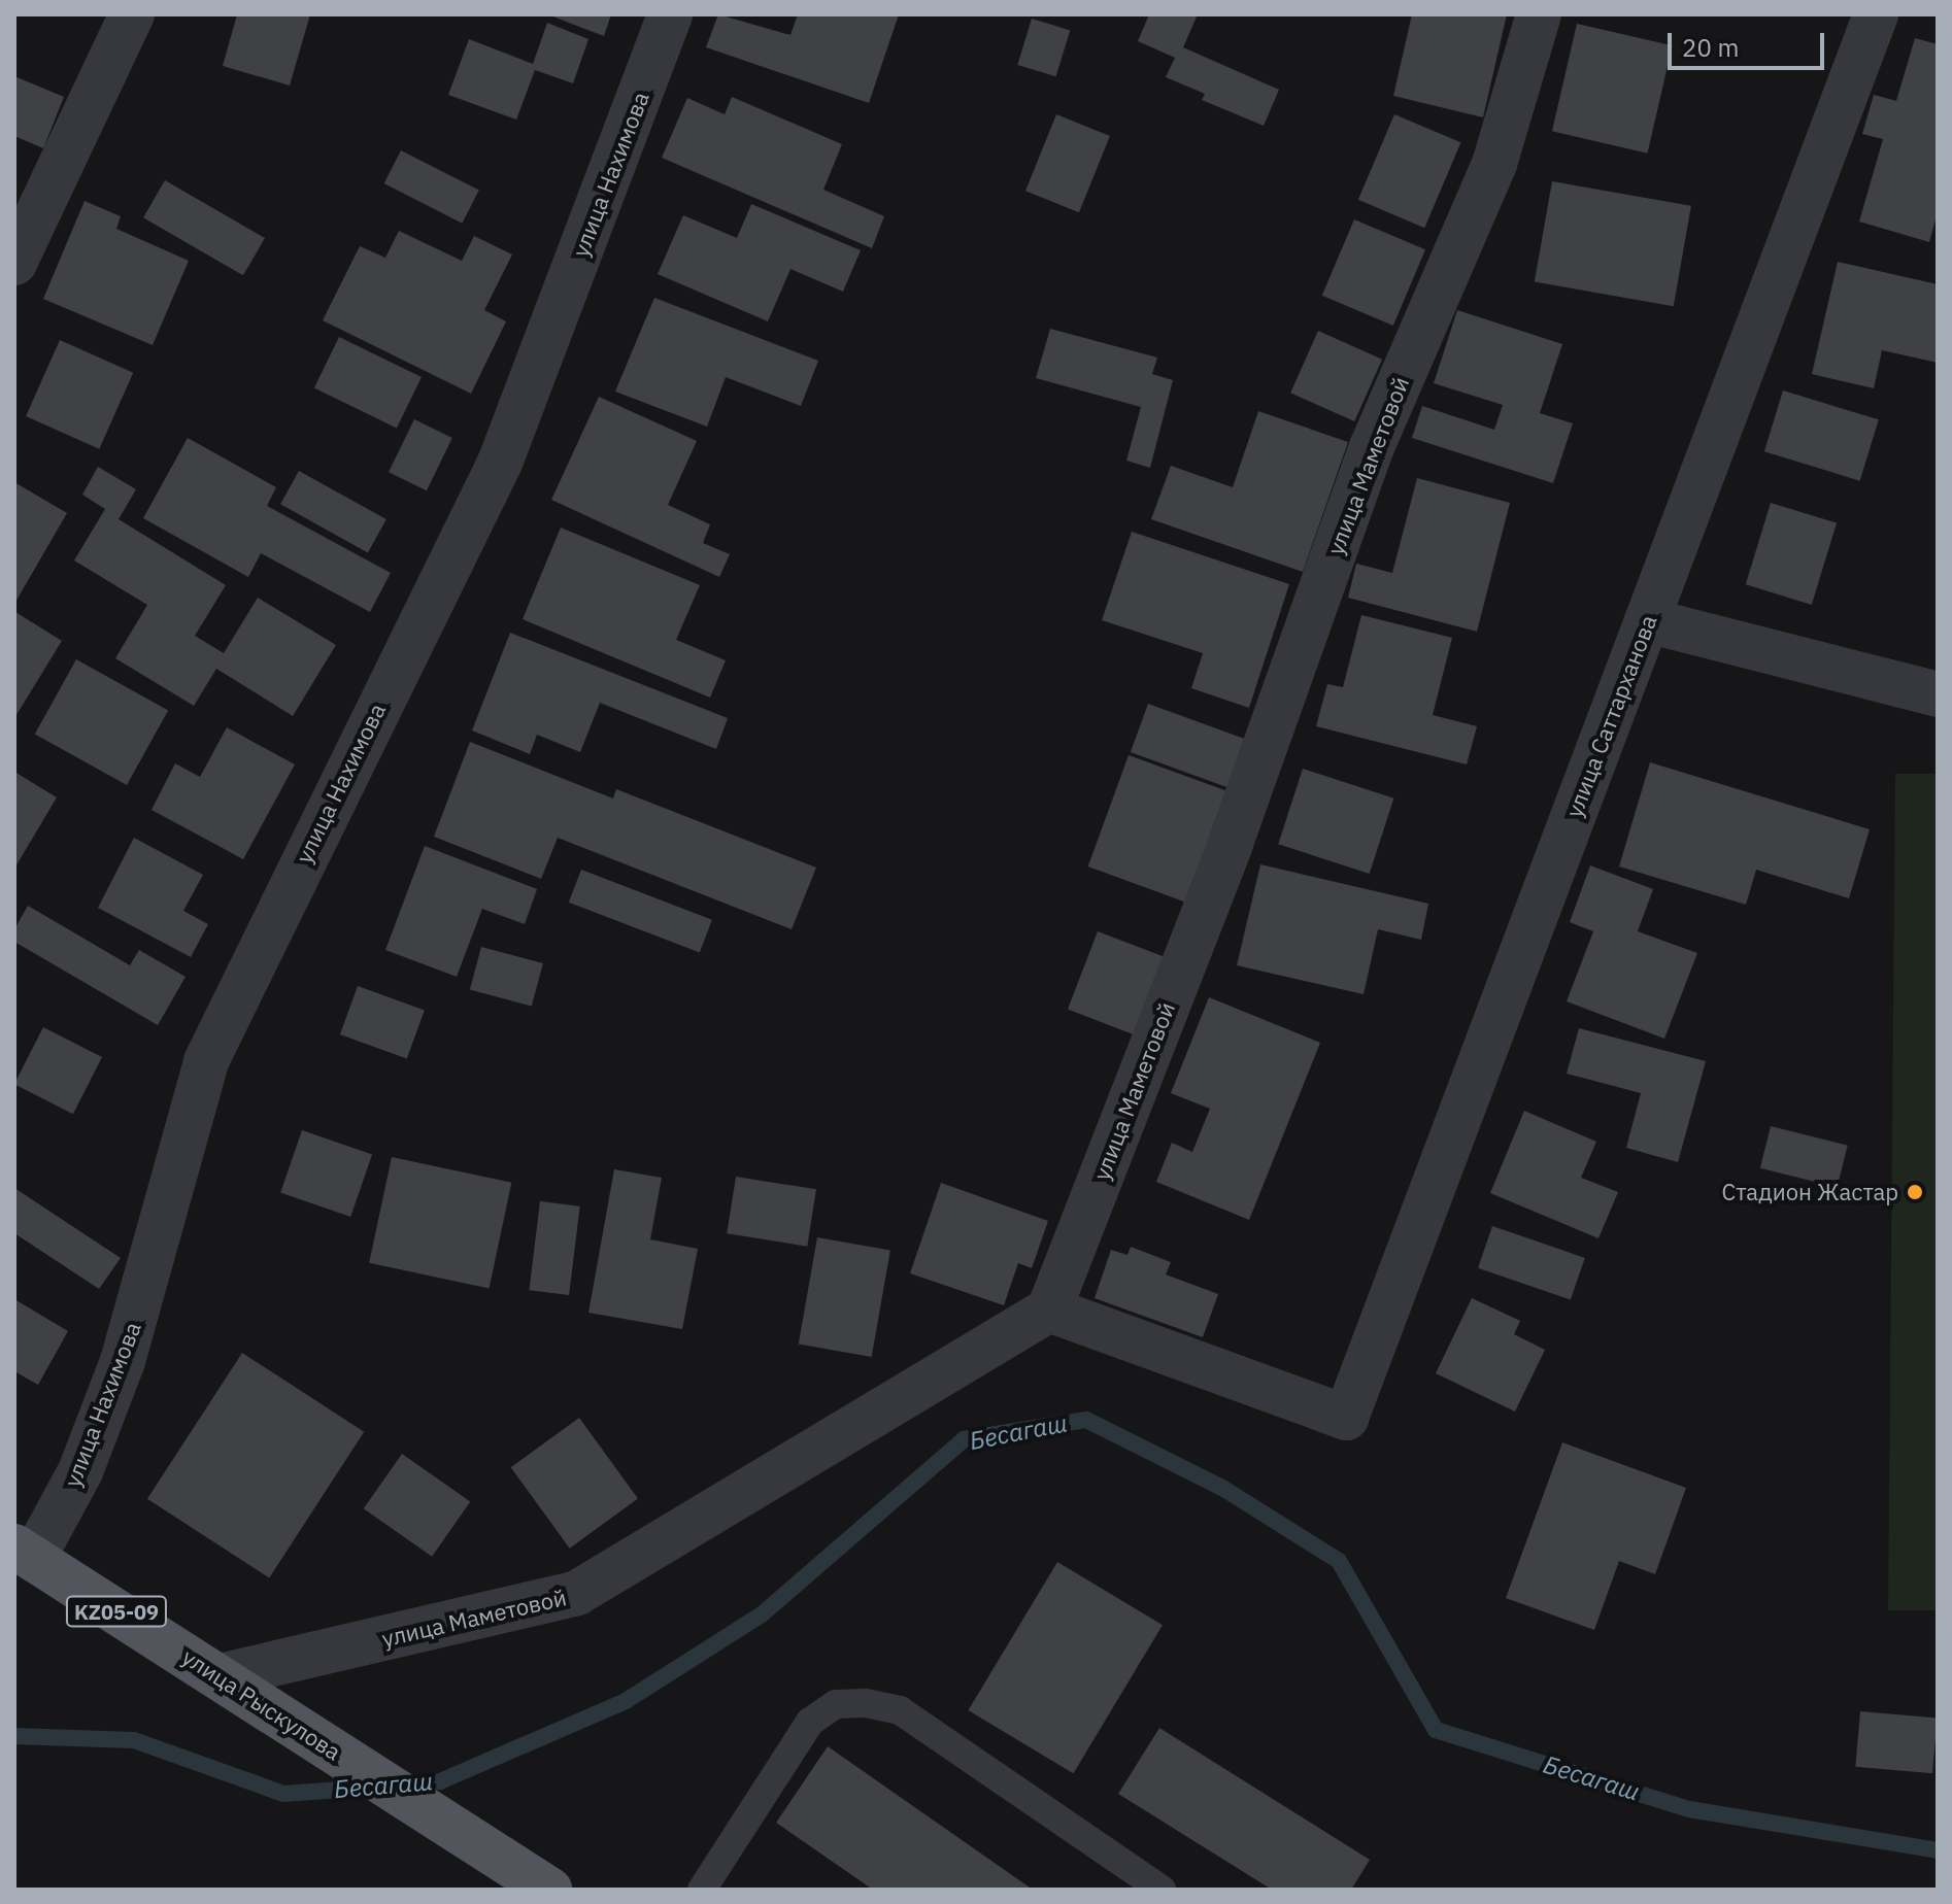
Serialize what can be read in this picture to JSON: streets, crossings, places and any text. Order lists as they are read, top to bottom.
{
  "streets": {
    "main road": ["KZ05-09", "улица Рыскулова"],
    "street": ["улица Нахимова", "улица Маметовой", "улица Саттарханова"]
  },
  "crossings": [
    ["улица Нахимова", "улица Рыскулова"],
    ["улица Маметовой", "улица Саттарханова"],
    ["улица Маметовой", "улица Рыскулова"]
  ],
  "water": ["Бесагаш"],
  "places": ["Стадион Жастар"],
  "scale_bar": "20 m"
}
